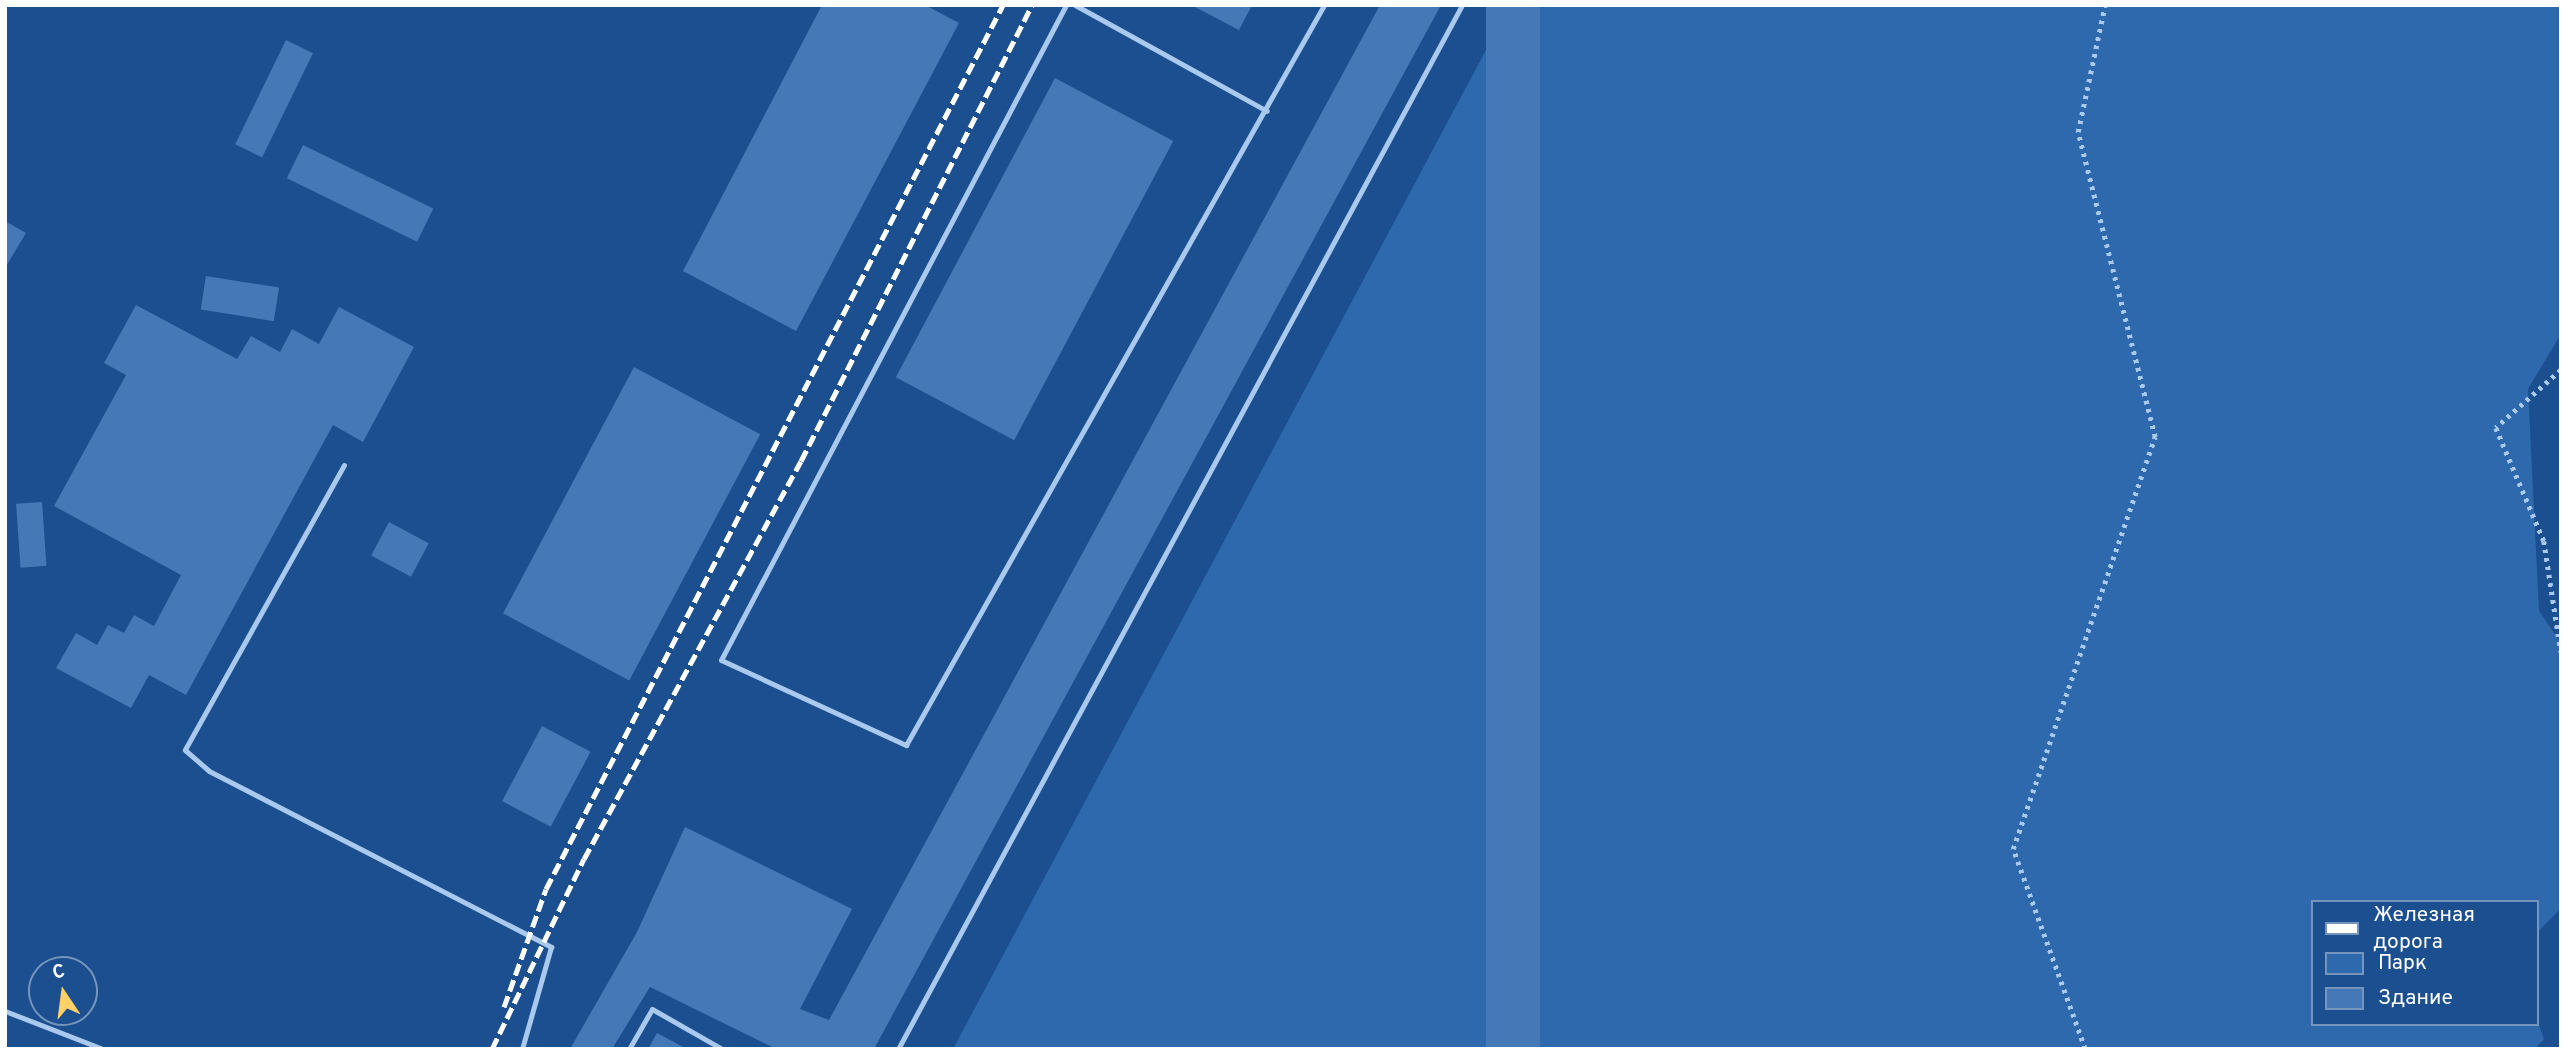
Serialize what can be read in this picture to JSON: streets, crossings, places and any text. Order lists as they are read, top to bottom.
{
  "legend": ["Железная дорога", "Парк", "Здание"],
  "north": "top"
}
